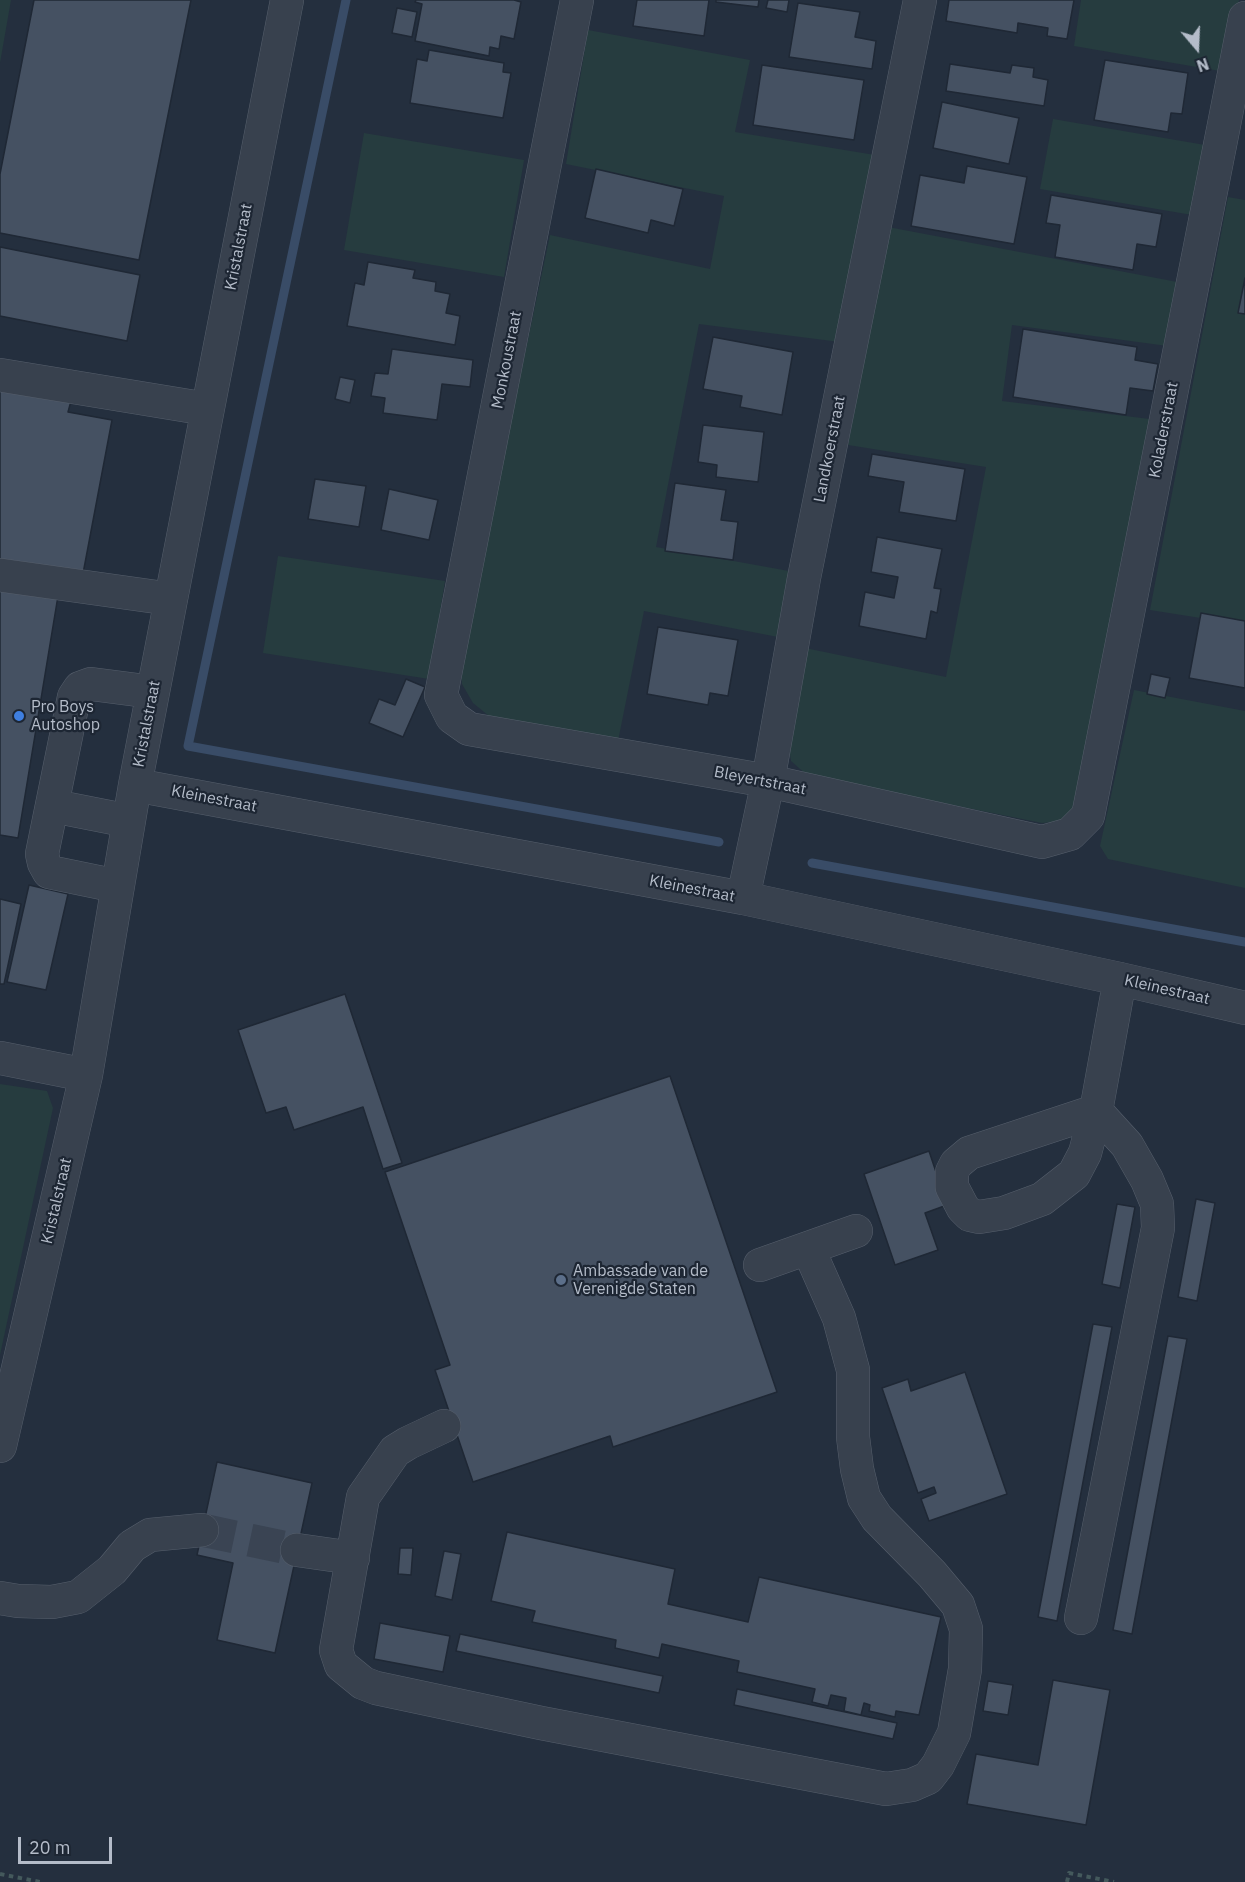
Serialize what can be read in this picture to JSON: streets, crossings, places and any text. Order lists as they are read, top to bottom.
{
  "streets": {
    "street": [
      "Kristalstraat",
      "Monkoustraat",
      "Koladerstraat",
      "Landkoerstraat",
      "Bleyertstraat",
      "Kleinestraat"
    ]
  },
  "crossings": [
    ["Kristalstraat", "Kleinestraat"],
    ["Monkoustraat", "Bleyertstraat"],
    ["Koladerstraat", "Bleyertstraat"],
    ["Landkoerstraat", "Bleyertstraat"],
    ["Landkoerstraat", "Kleinestraat"]
  ],
  "places": ["Pro Boys Autoshop", "Ambassade van de Verenigde Staten"],
  "scale_bar": "20 m",
  "north": "bottom"
}
